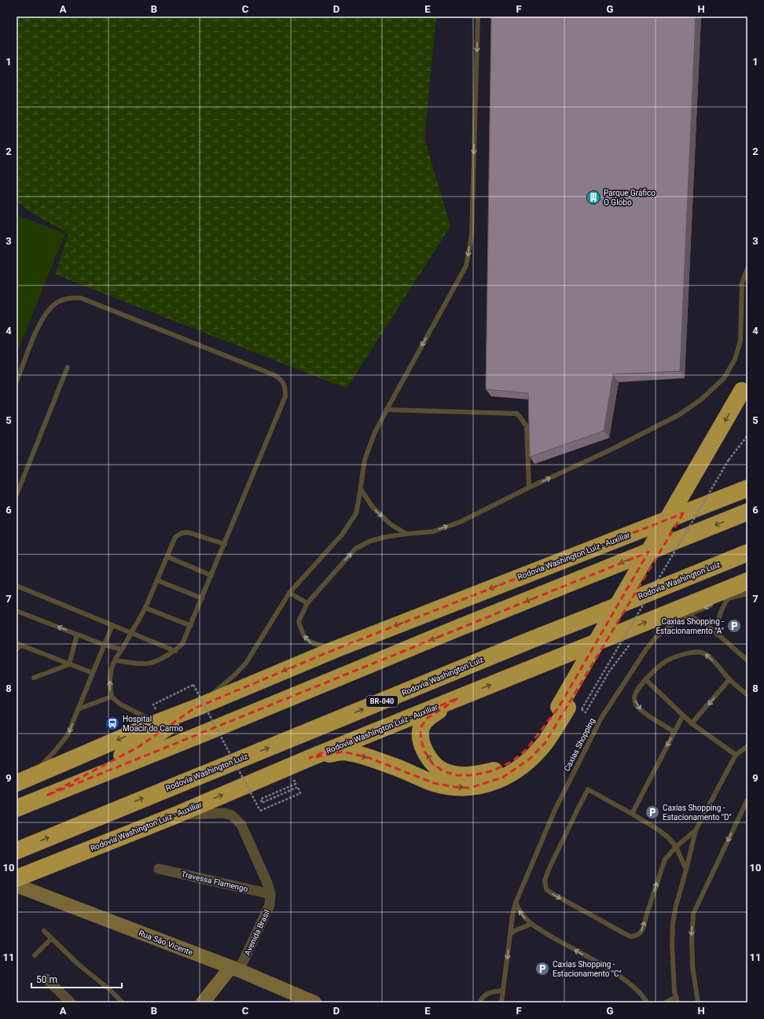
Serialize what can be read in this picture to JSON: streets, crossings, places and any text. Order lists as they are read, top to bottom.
{
  "streets": {
    "highway": ["Rodovia Washington Luiz - Auxiliar", "Rodovia Washington Luiz", "BR-040"],
    "main road": ["Avenida Brasil", "Rua Sāo Vicente"],
    "street": ["Travessa Flamengo"],
    "lane": ["Caxias Shopping"]
  },
  "crossings": [
    ["Rodovia Washington Luiz - Auxiliar", "Caxias Shopping"],
    ["Travessa Flamengo", "Avenida Brasil"],
    ["Avenida Brasil", "Rua Sāo Vicente"]
  ],
  "places": {
    "building": ["Parque Gráfico O Globo"],
    "parking": ["Caxias Shopping - Estacionamento \"A\"", "Caxias Shopping - Estacionamento \"D\"", "Caxias Shopping - Estacionamento \"C\""],
    "bus stop": ["Hospital Moacir do Carmo"]
  },
  "scale_bar": "50 m",
  "grid": {
    "columns": [
      "A",
      "B",
      "C",
      "D",
      "E",
      "F",
      "G",
      "H"
    ],
    "rows": [
      "1",
      "2",
      "3",
      "4",
      "5",
      "6",
      "7",
      "8",
      "9",
      "10",
      "11"
    ]
  }
}
